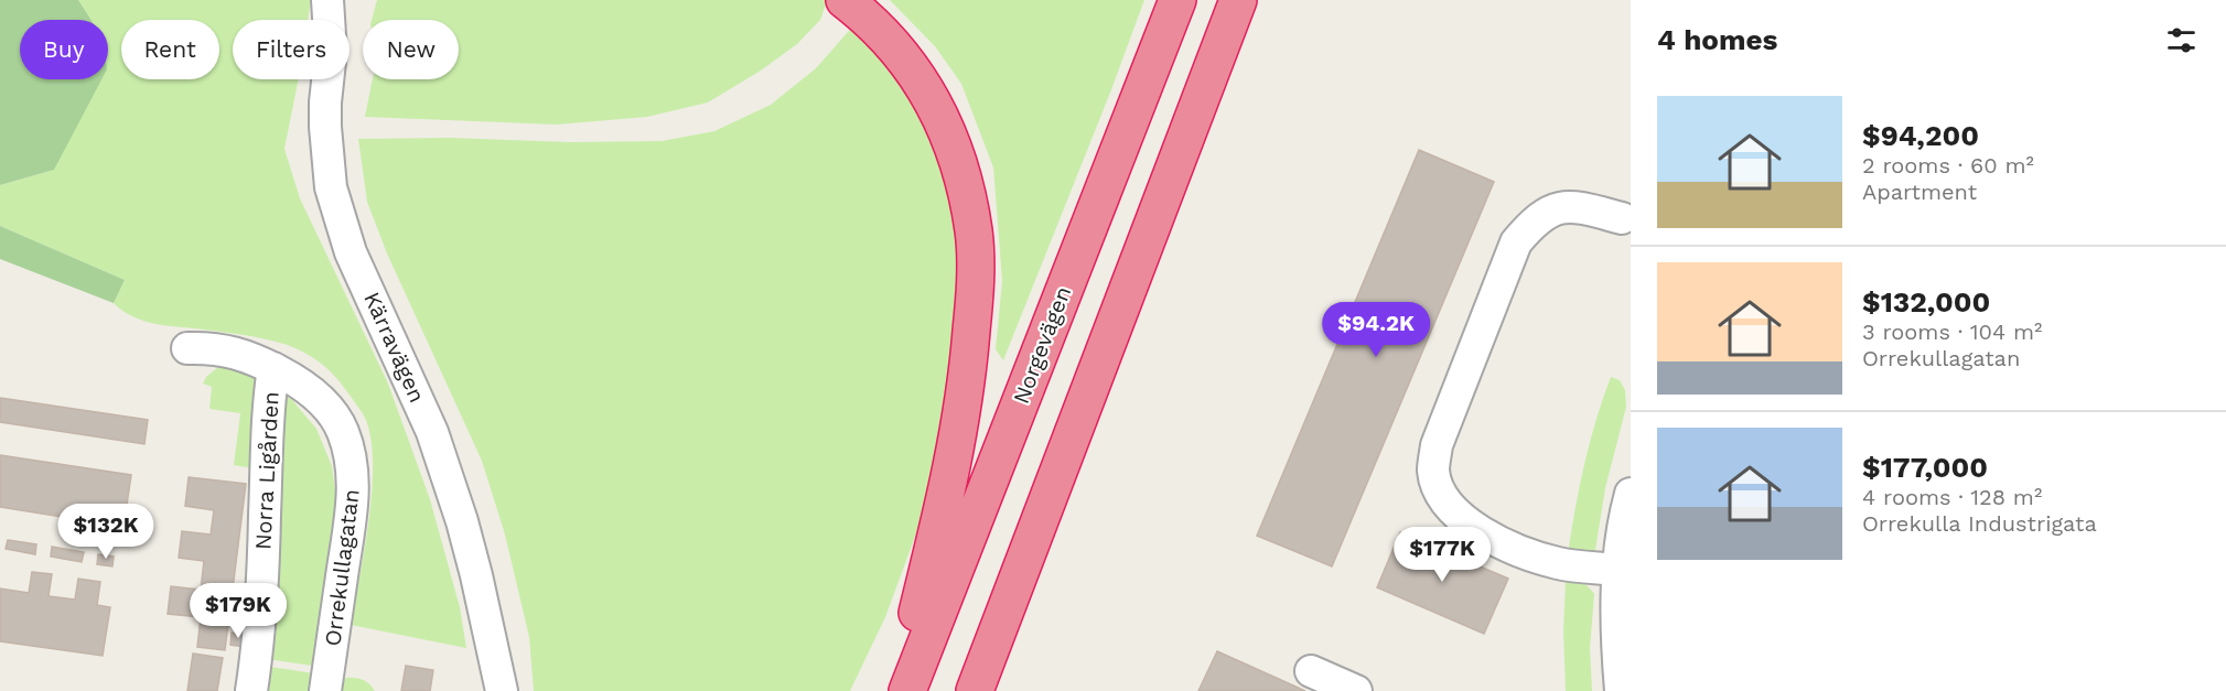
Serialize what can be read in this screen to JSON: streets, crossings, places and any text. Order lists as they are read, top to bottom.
{
  "streets": {
    "highway": ["Norgevägen"],
    "street": ["Kärravägen", "Norra Ligården", "Orrekullagatan"]
  },
  "crossings": [
    ["Norra Ligården", "Orrekullagatan"]
  ],
  "page": {
    "heading": "4 homes",
    "chip": [
      "Buy",
      "Rent",
      "Filters",
      "New"
    ],
    "list": [
      {
        "name": "$94,200",
        "note": "2 rooms · 60 m² · Apartment"
      },
      {
        "name": "$132,000",
        "note": "3 rooms · 104 m² · Orrekullagatan"
      },
      {
        "name": "$177,000",
        "note": "4 rooms · 128 m² · Orrekulla Industrigata"
      }
    ],
    "price": [
      "$94.2K",
      "$132K",
      "$177K",
      "$179K"
    ]
  }
}
